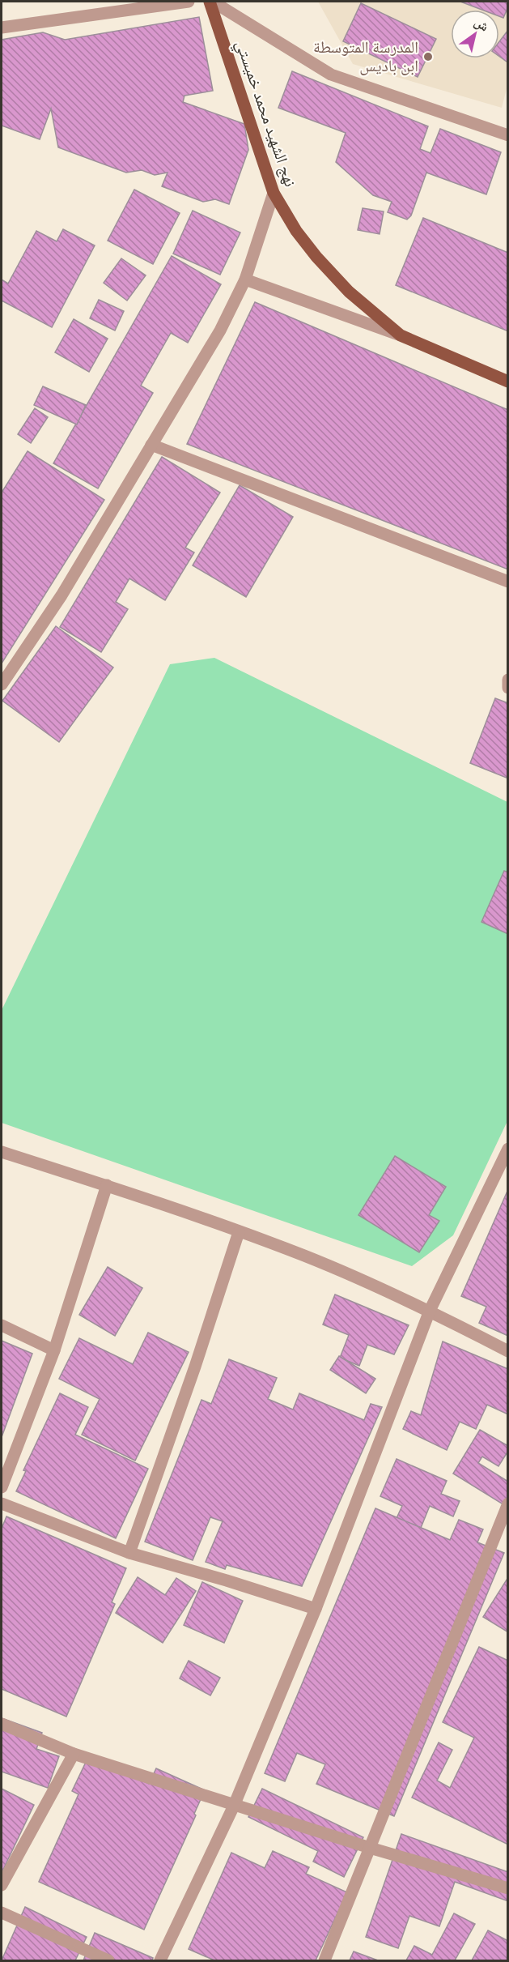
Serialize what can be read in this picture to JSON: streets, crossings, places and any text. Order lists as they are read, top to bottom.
{
  "streets": {
    "main road": ["نهج الشهيد محمد خميستي"]
  },
  "places": ["المدرسة المتوسطة ابن باديس"],
  "north": "top right"
}
